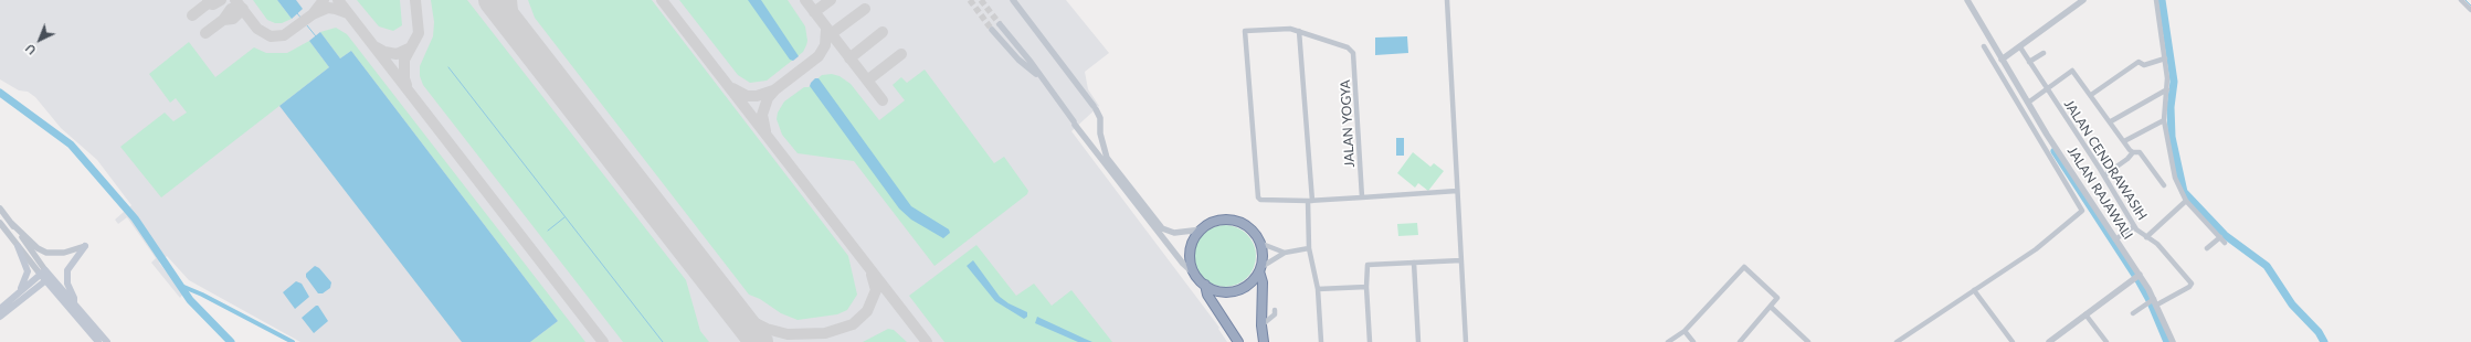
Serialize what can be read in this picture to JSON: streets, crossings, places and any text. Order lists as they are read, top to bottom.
{
  "streets": {
    "street": ["JALAN YOGYA", "JALAN CENDRAWASIH", "JALAN RAJAWALI"]
  },
  "crossings": [
    ["JALAN CENDRAWASIH", "JALAN RAJAWALI"]
  ],
  "north": "bottom left"
}
